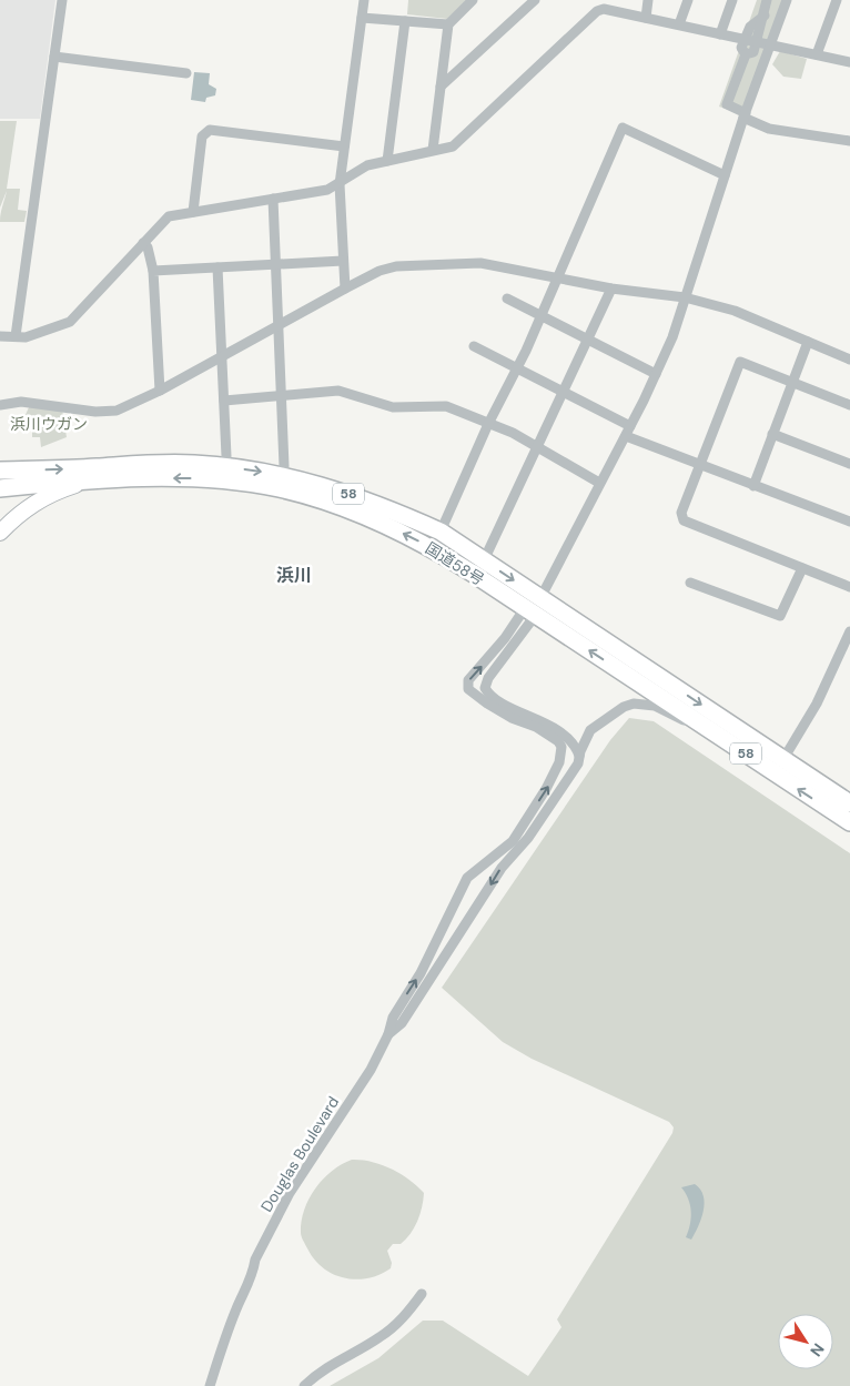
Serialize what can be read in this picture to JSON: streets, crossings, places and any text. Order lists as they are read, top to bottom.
{
  "streets": {
    "highway": ["58", "国道58号"],
    "street": ["Douglas Boulevard"]
  },
  "districts": ["浜川"],
  "parks": ["浜川ウガン"],
  "north": "bottom right"
}
